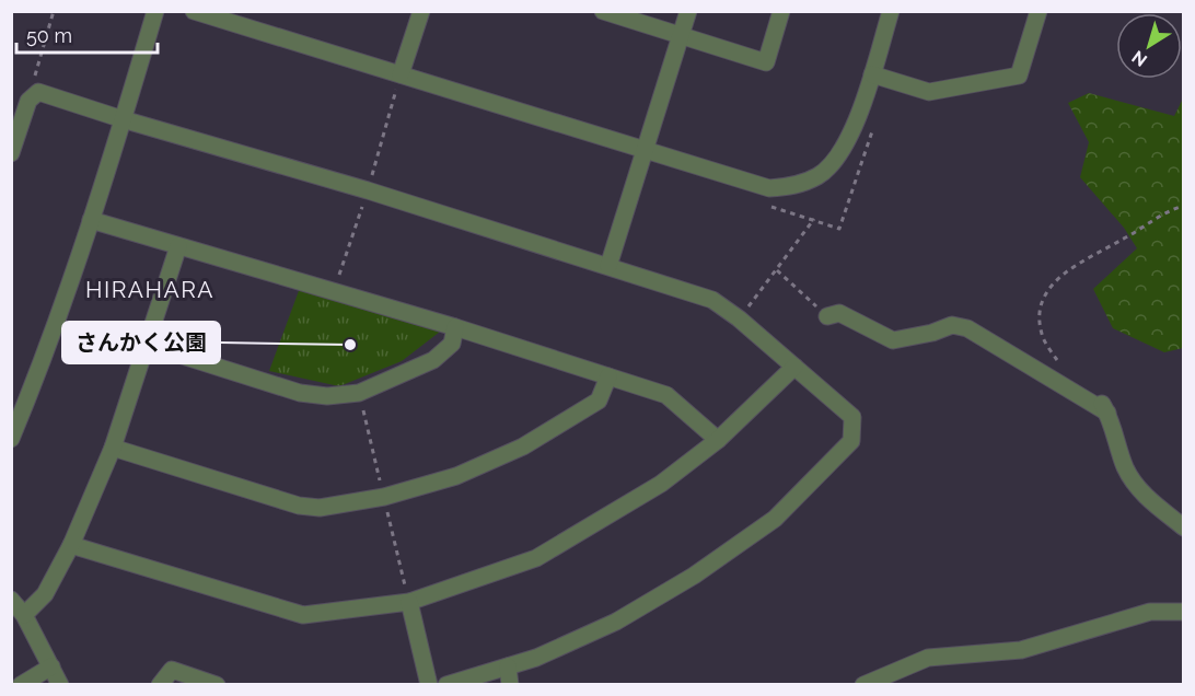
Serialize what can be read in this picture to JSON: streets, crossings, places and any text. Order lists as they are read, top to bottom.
{
  "districts": ["HIRAHARA"],
  "places": ["さんかく公園"],
  "scale_bar": "50 m",
  "north": "bottom left"
}
